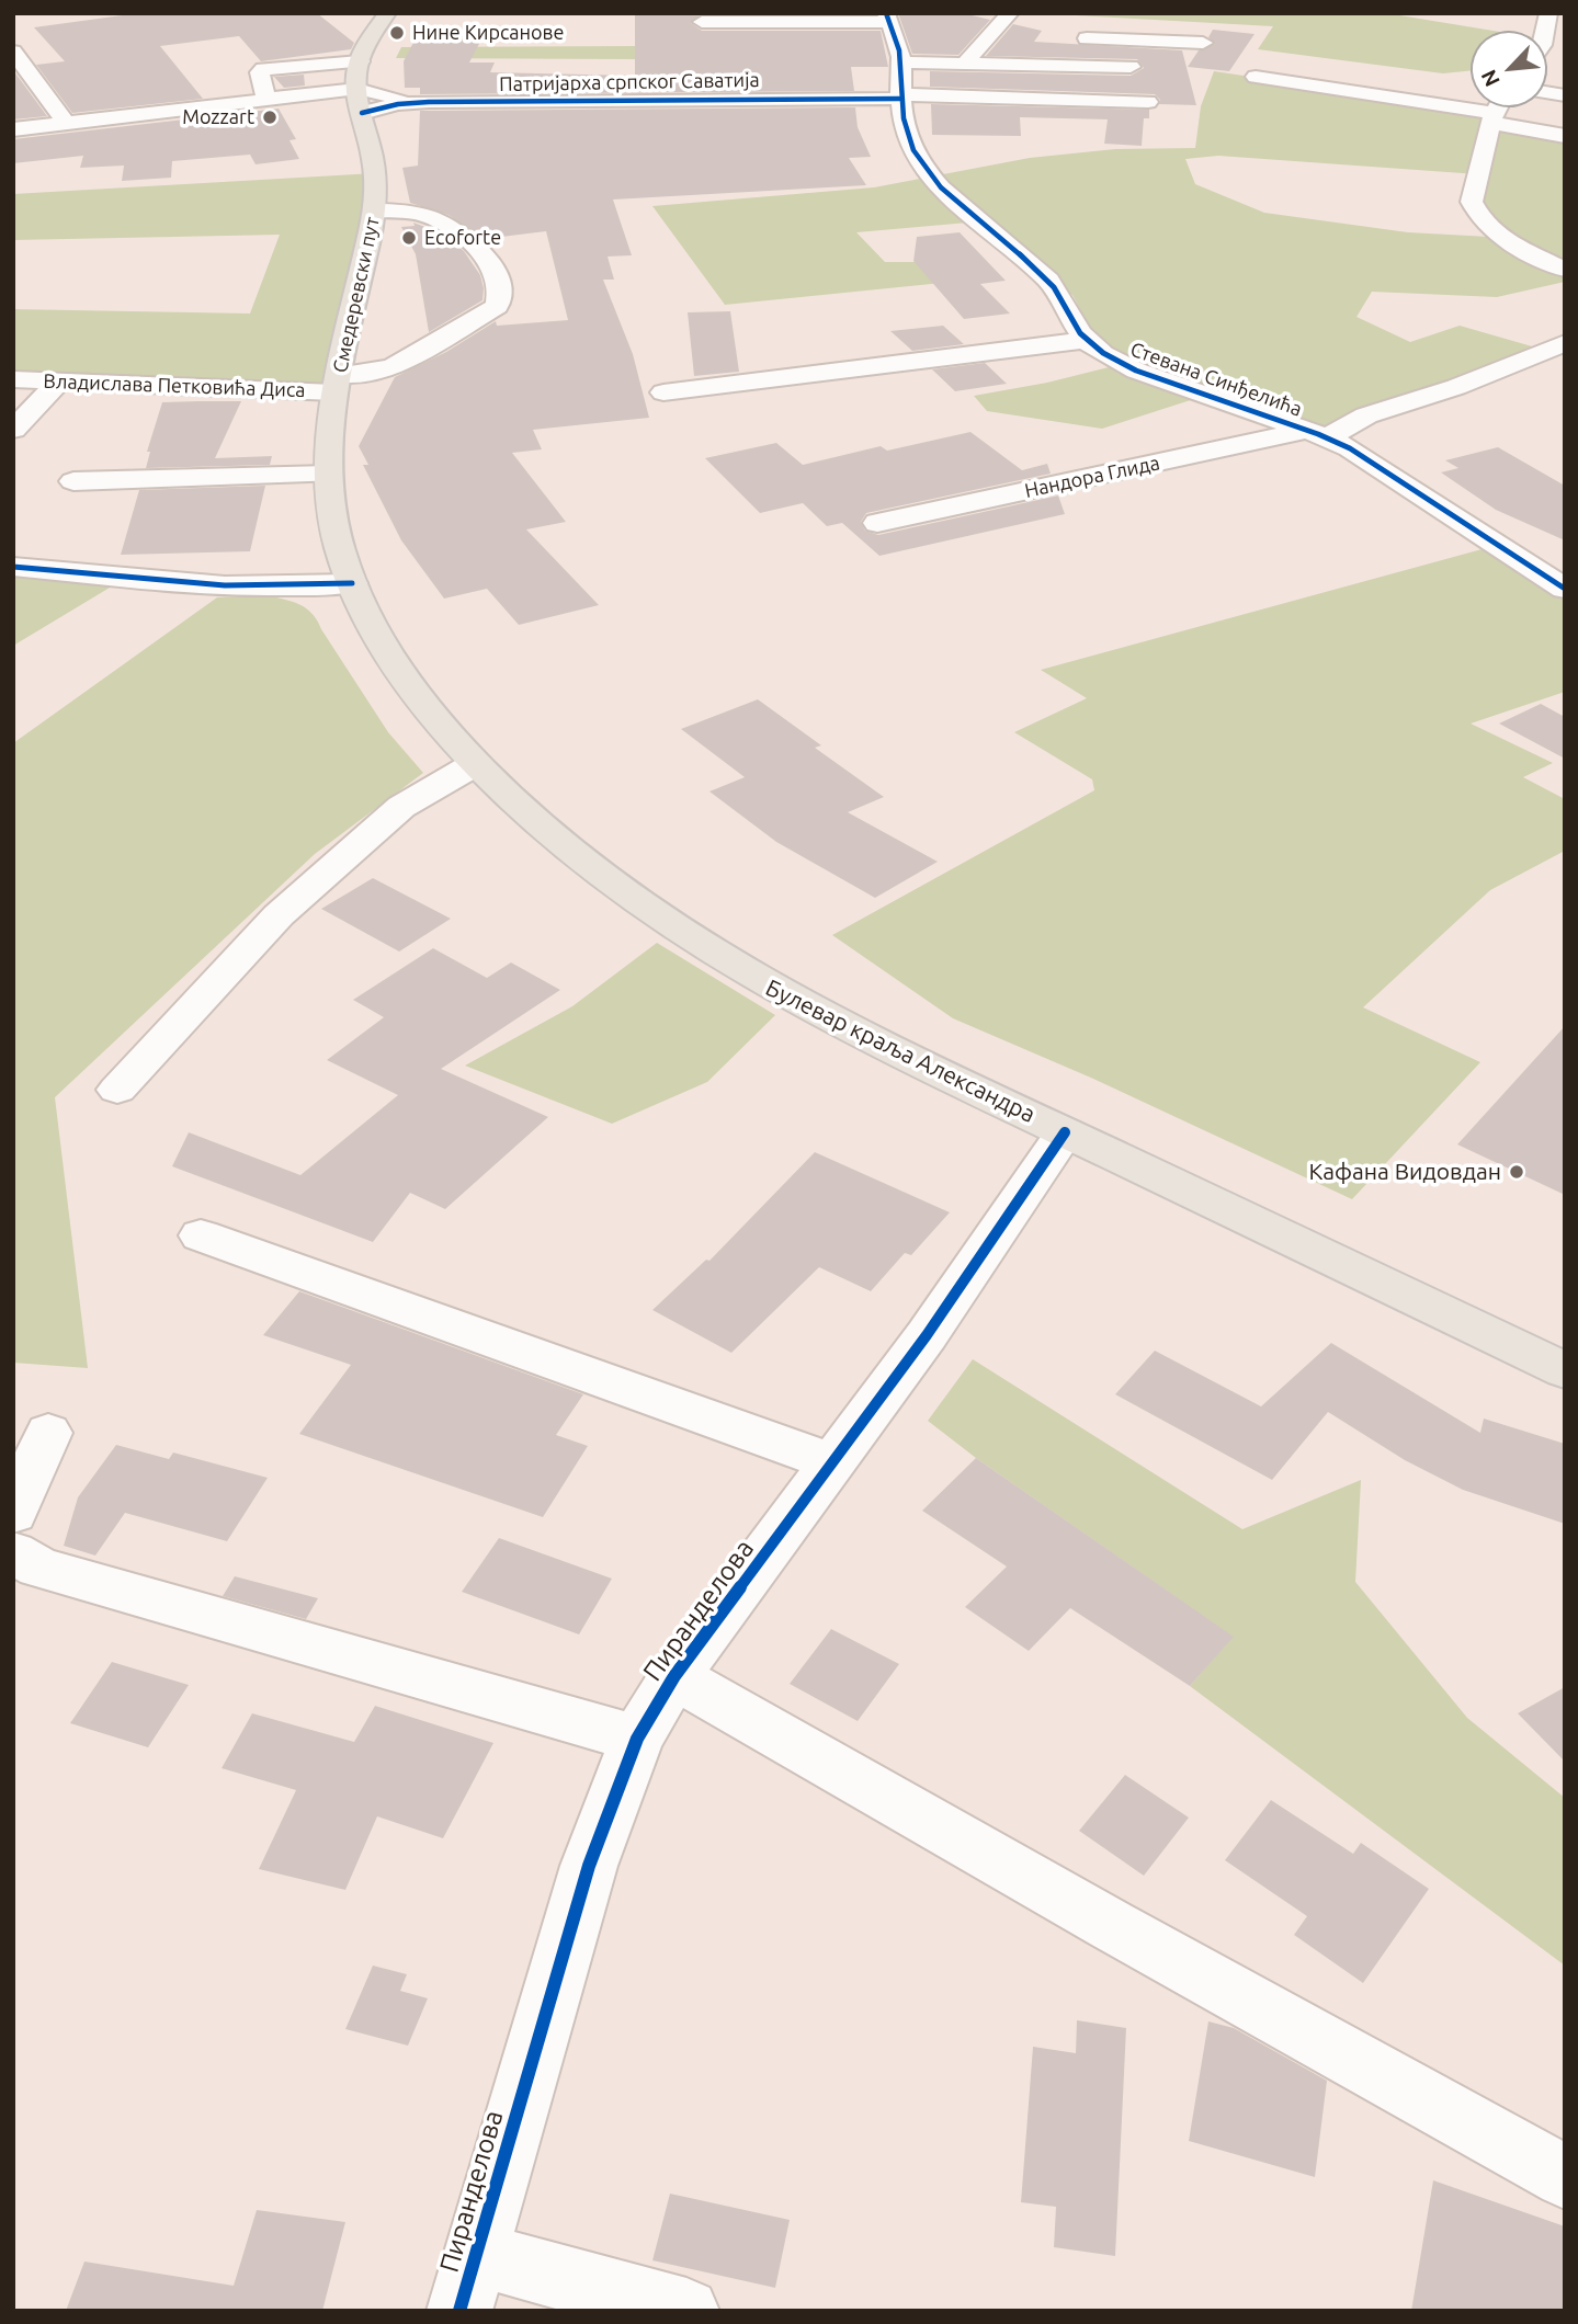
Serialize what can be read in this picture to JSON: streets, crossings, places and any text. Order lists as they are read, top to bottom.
{
  "streets": {
    "main road": ["Смедеревски пут", "Булевар краља Александра"],
    "street": [
      "Патријарха српског Саватија",
      "Стевана Синђелића",
      "Владислава Петковића Диса",
      "Нандора Глида",
      "Пиранделова"
    ]
  },
  "crossings": [
    ["Патријарха српског Саватија", "Смедеревски пут"],
    ["Патријарха српског Саватија", "Стевана Синђелића"],
    ["Смедеревски пут", "Владислава Петковића Диса"],
    ["Смедеревски пут", "Булевар краља Александра"],
    ["Стевана Синђелића", "Нандора Глида"],
    ["Булевар краља Александра", "Пиранделова"]
  ],
  "places": [
    "Нине Кирсанове",
    "Mozzart",
    "Ecoforte",
    "Кафана Видовдан"
  ],
  "north": "bottom left"
}
